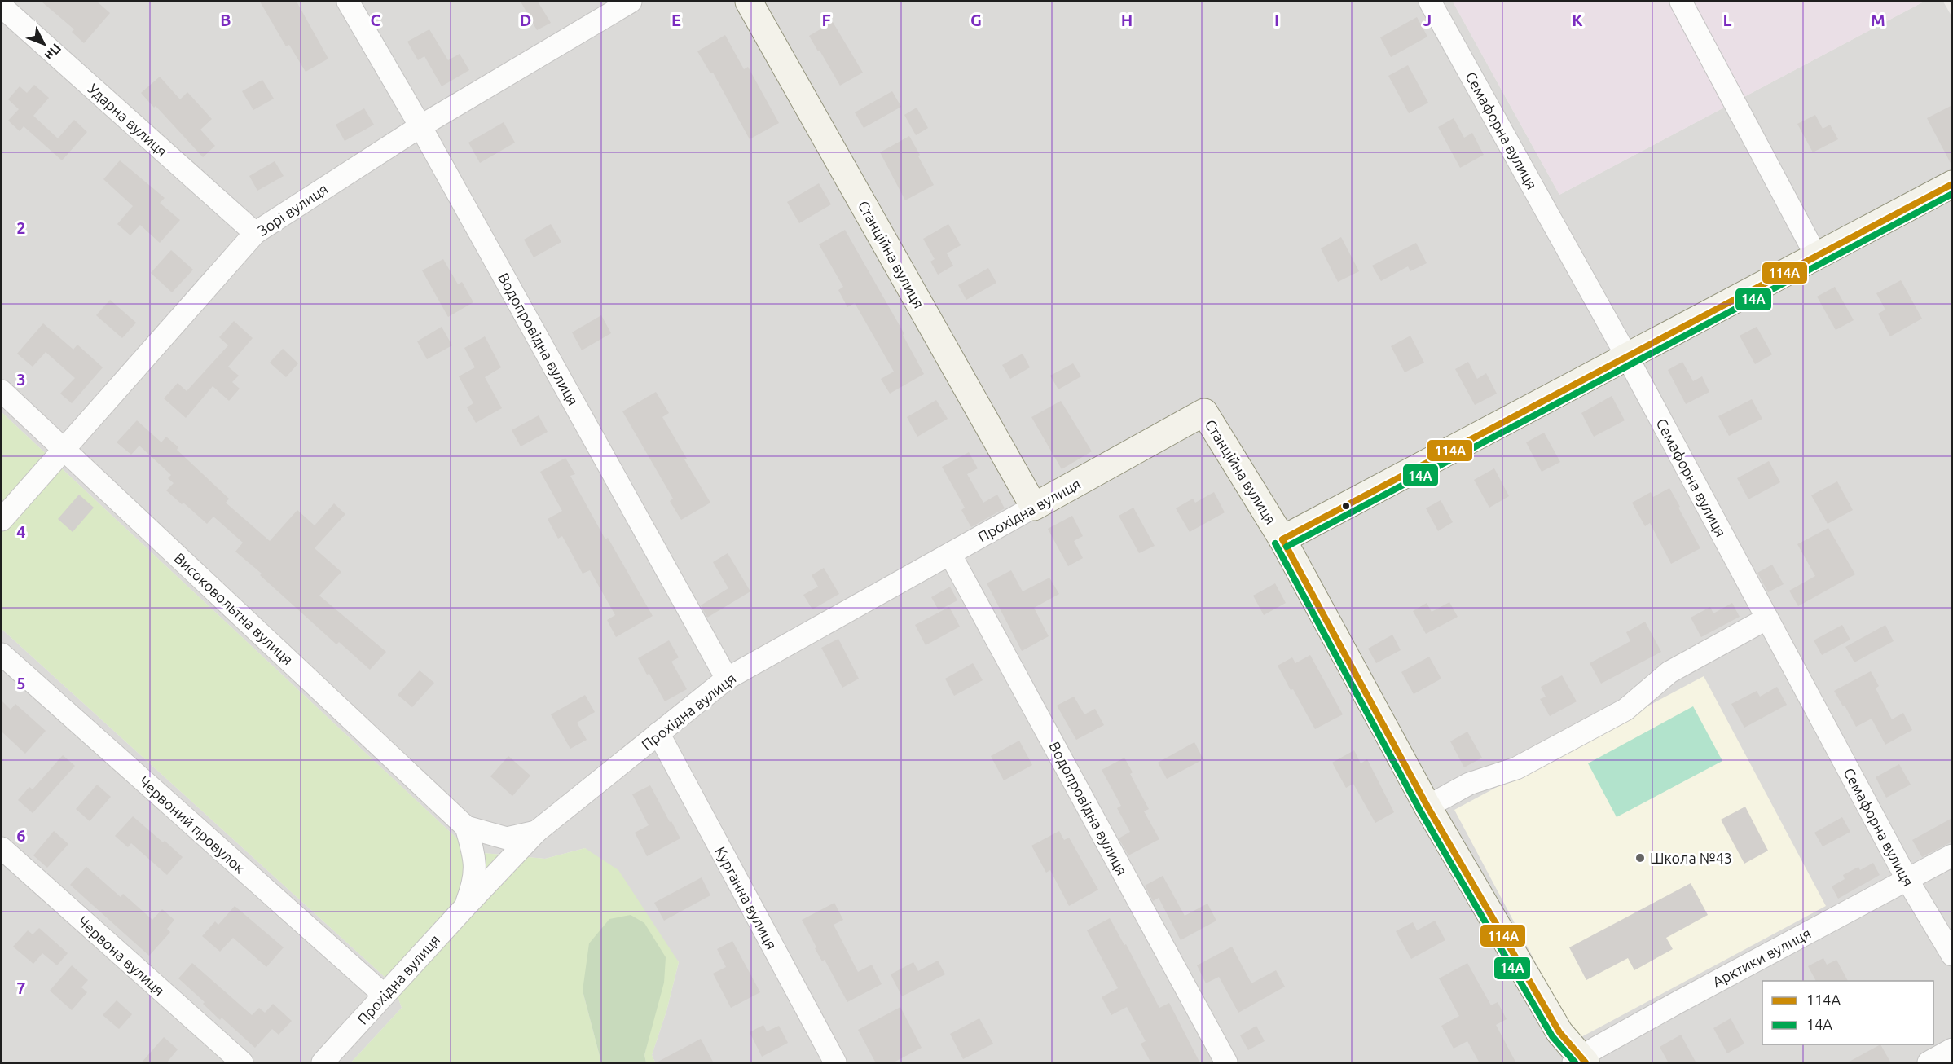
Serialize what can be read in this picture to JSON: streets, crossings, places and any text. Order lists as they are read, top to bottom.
{
  "streets": {
    "street": [
      "Ударна вулиця",
      "Семафорна вулиця",
      "Зорі вулиця",
      "Станційна вулиця",
      "Водопровідна вулиця",
      "Прохідна вулиця",
      "Високовольтна вулиця",
      "Червоний провулок",
      "Курганна вулиця",
      "Червона вулиця",
      "Арктики вулиця"
    ]
  },
  "crossings": [
    ["Ударна вулиця", "Зорі вулиця"],
    ["Семафорна вулиця", "Арктики вулиця"],
    ["Зорі вулиця", "Водопровідна вулиця"],
    ["Зорі вулиця", "Високовольтна вулиця"],
    ["Станційна вулиця", "Прохідна вулиця"],
    ["Станційна вулиця", "Арктики вулиця"],
    ["Водопровідна вулиця", "Прохідна вулиця"],
    ["Прохідна вулиця", "Високовольтна вулиця"],
    ["Прохідна вулиця", "Червоний провулок"],
    ["Прохідна вулиця", "Курганна вулиця"]
  ],
  "places": ["Школа №43"],
  "lines": ["transit line 114А", "transit line 14А"],
  "legend": ["114А", "14А"],
  "north": "bottom right",
  "grid": {
    "columns": [
      "B",
      "C",
      "D",
      "E",
      "F",
      "G",
      "H",
      "I",
      "J",
      "K",
      "L",
      "M"
    ],
    "rows": [
      "2",
      "3",
      "4",
      "5",
      "6",
      "7"
    ]
  }
}
